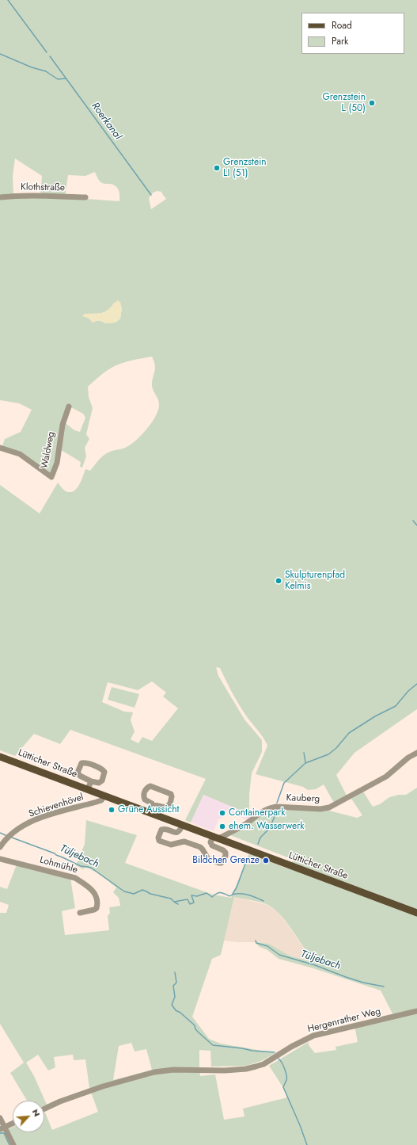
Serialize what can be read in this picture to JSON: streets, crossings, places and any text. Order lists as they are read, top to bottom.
{
  "streets": {
    "main road": ["Lütticher Straße"],
    "street": [
      "Klothstraße",
      "Waldweg",
      "Kauberg",
      "Schievenhövel",
      "Lohmühle",
      "Hergenrather Weg"
    ]
  },
  "crossings": [
    ["Lütticher Straße", "Kauberg"],
    ["Lütticher Straße", "Schievenhövel"]
  ],
  "water": ["Roerkanal", "Tüljebach"],
  "places": [
    "Grenzstein L (50)",
    "Grenzstein LI (51)",
    "Skulpturenpfad Kelmis",
    "Grüne Aussicht",
    "Containerpark",
    "ehem. Wasserwerk",
    "Bildchen Grenze"
  ],
  "legend": ["Road", "Park"],
  "north": "top right"
}
